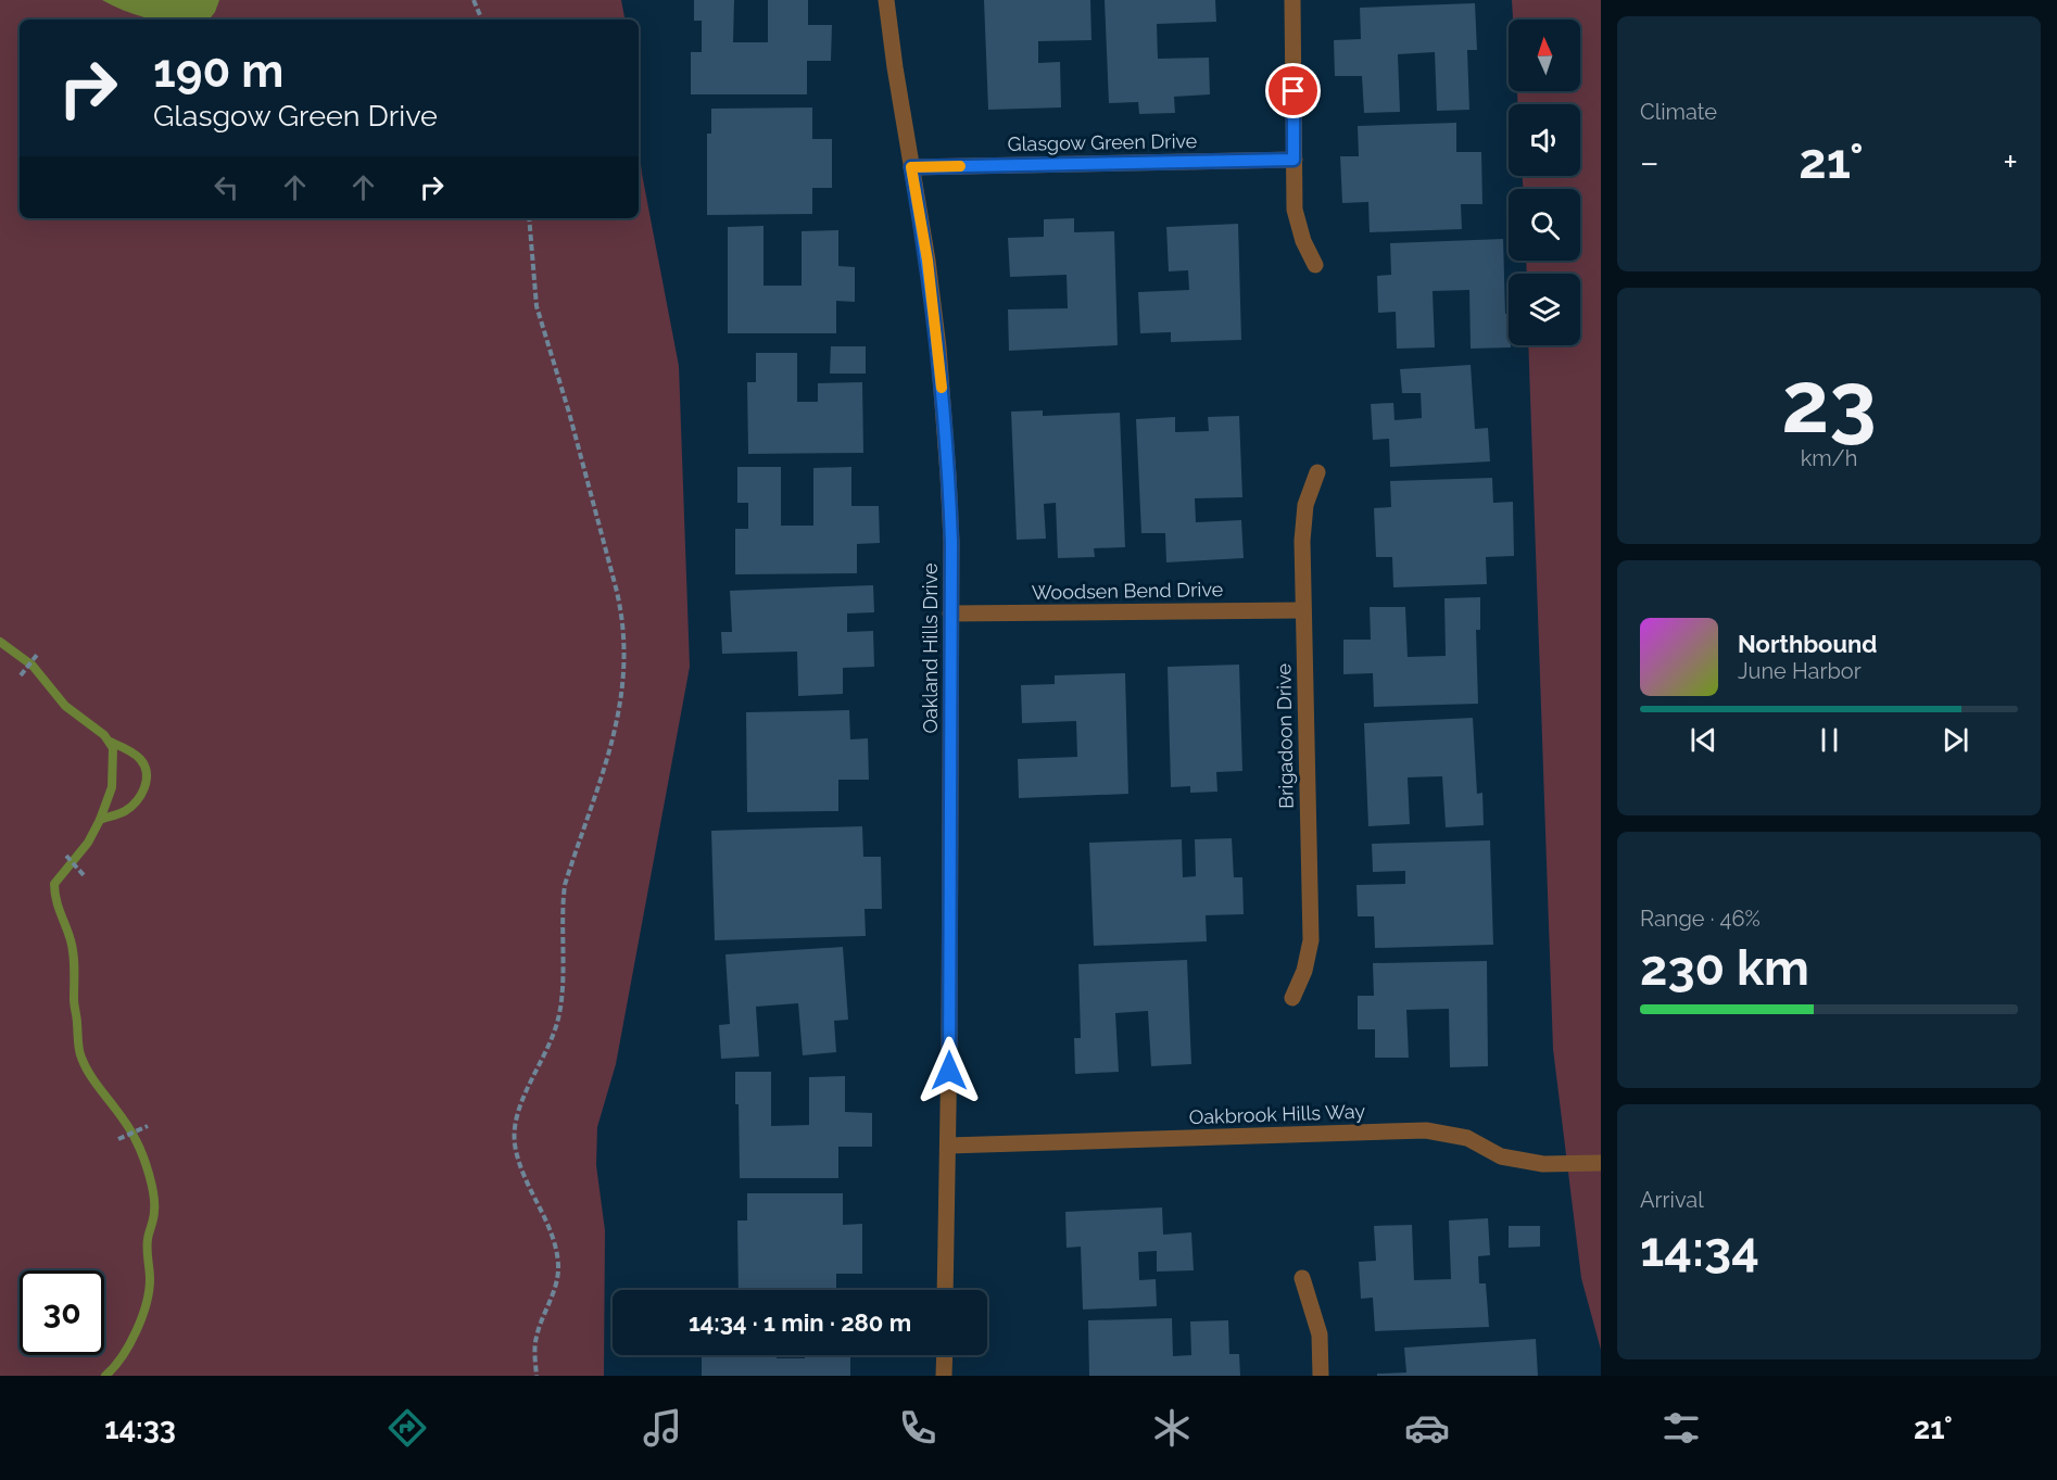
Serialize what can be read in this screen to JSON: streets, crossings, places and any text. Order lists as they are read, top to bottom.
{
  "streets": {
    "street": [
      "Glasgow Green Drive",
      "Woodsen Bend Drive",
      "Oakland Hills Drive",
      "Brigadoon Drive",
      "Oakbrook Hills Way"
    ]
  },
  "crossings": [
    ["Glasgow Green Drive", "Oakland Hills Drive"],
    ["Woodsen Bend Drive", "Oakland Hills Drive"],
    ["Woodsen Bend Drive", "Brigadoon Drive"],
    ["Oakland Hills Drive", "Oakbrook Hills Way"]
  ],
  "north": "top",
  "page": {
    "tile": [
      "Climate",
      ["23", "km/h"],
      ["Range · 46%", "230 km"],
      ["Arrival", "14:34"]
    ],
    "turn": ["190 m", "Glasgow Green Drive"],
    "heat": ["−", "21°", "+"],
    "song": ["Northbound", "June Harbor"],
    "limit": "30",
    "trip": "14:34 · 1 min · 280 m",
    "tabs": ["14:33", "21°"]
  }
}
